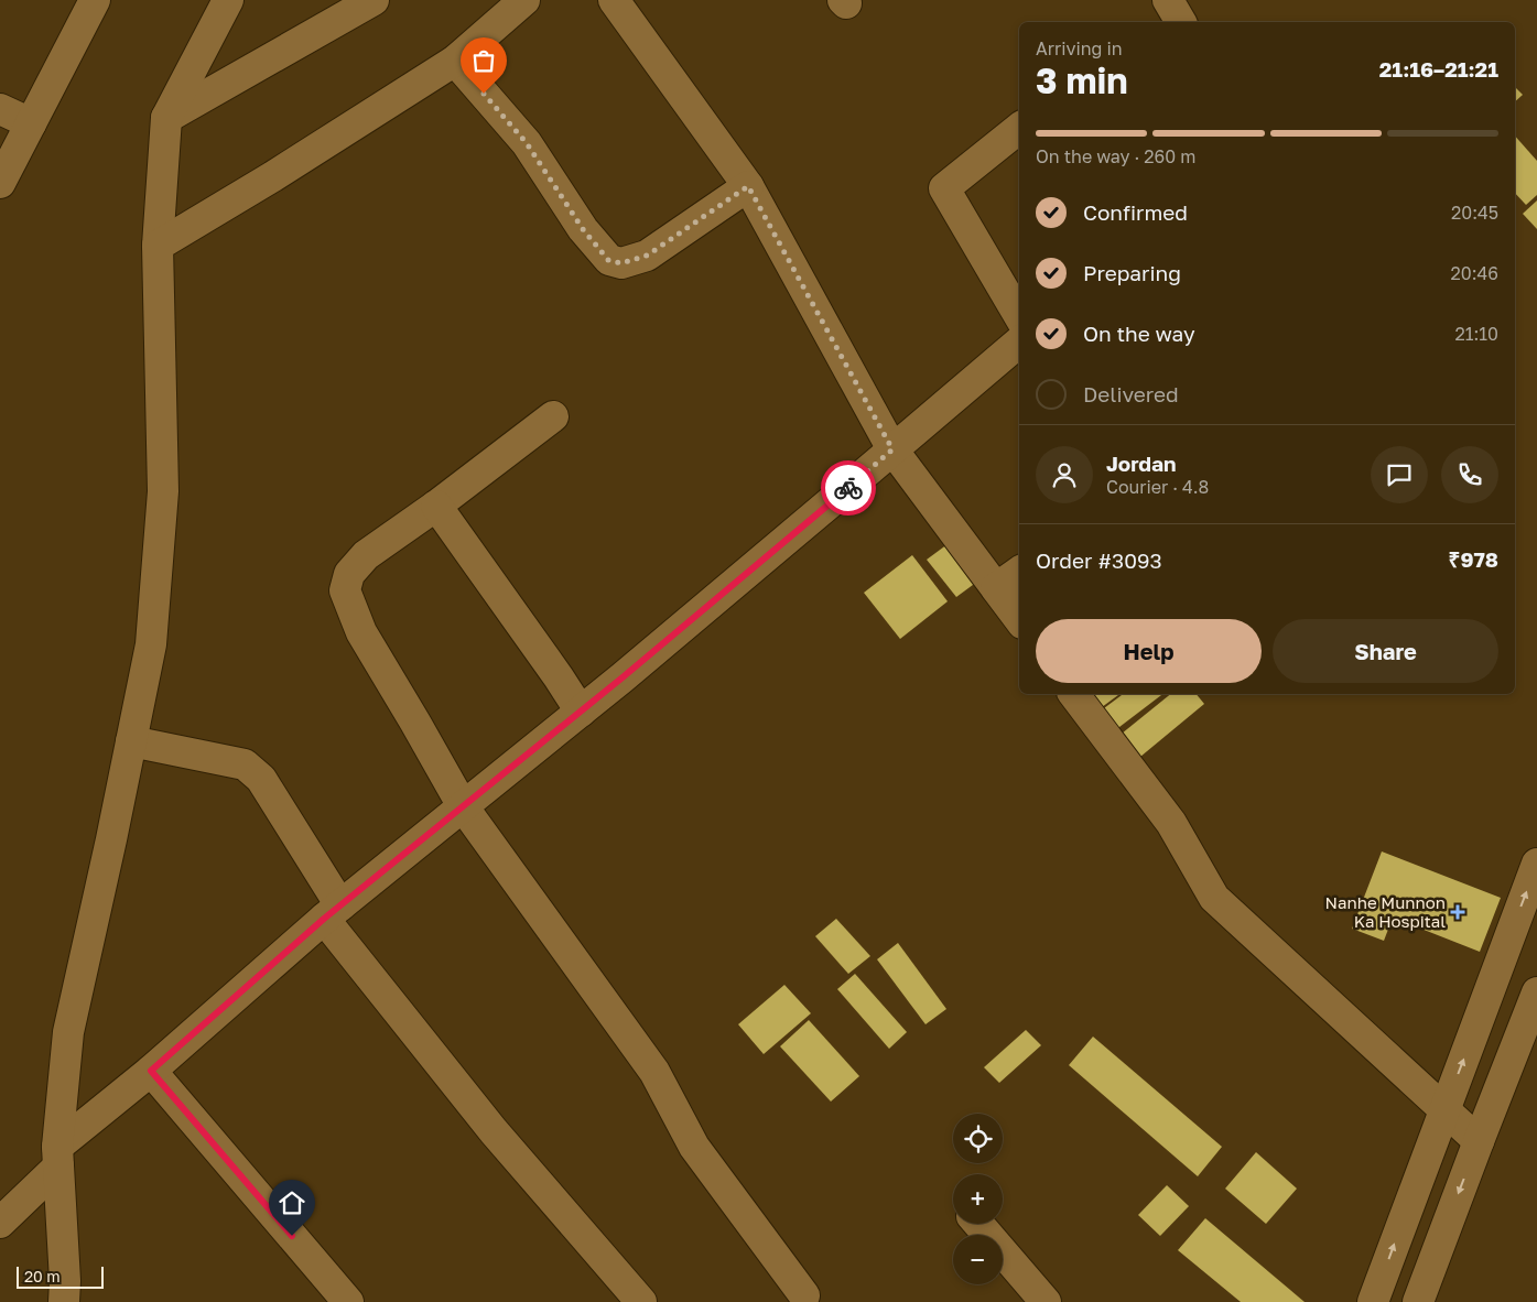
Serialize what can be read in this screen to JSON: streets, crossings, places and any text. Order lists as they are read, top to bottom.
{
  "places": {
    "health": ["Nanhe Munnon Ka Hospital"]
  },
  "scale_bar": "20 m",
  "page": {
    "heading": ["3 min", "Arriving in", "21:16–21:21"],
    "panel": [
      "Jordan",
      "Courier · 4.8",
      "Order #3093",
      "₹978"
    ],
    "bar": "On the way · 260 m",
    "list": [
      ["Confirmed", "20:45"],
      ["Preparing", "20:46"],
      ["On the way", "21:10"],
      "Delivered"
    ],
    "buttons": ["Help", "Share"],
    "map_buttons": ["+", "−"],
    "scale": "20 m"
  }
}
